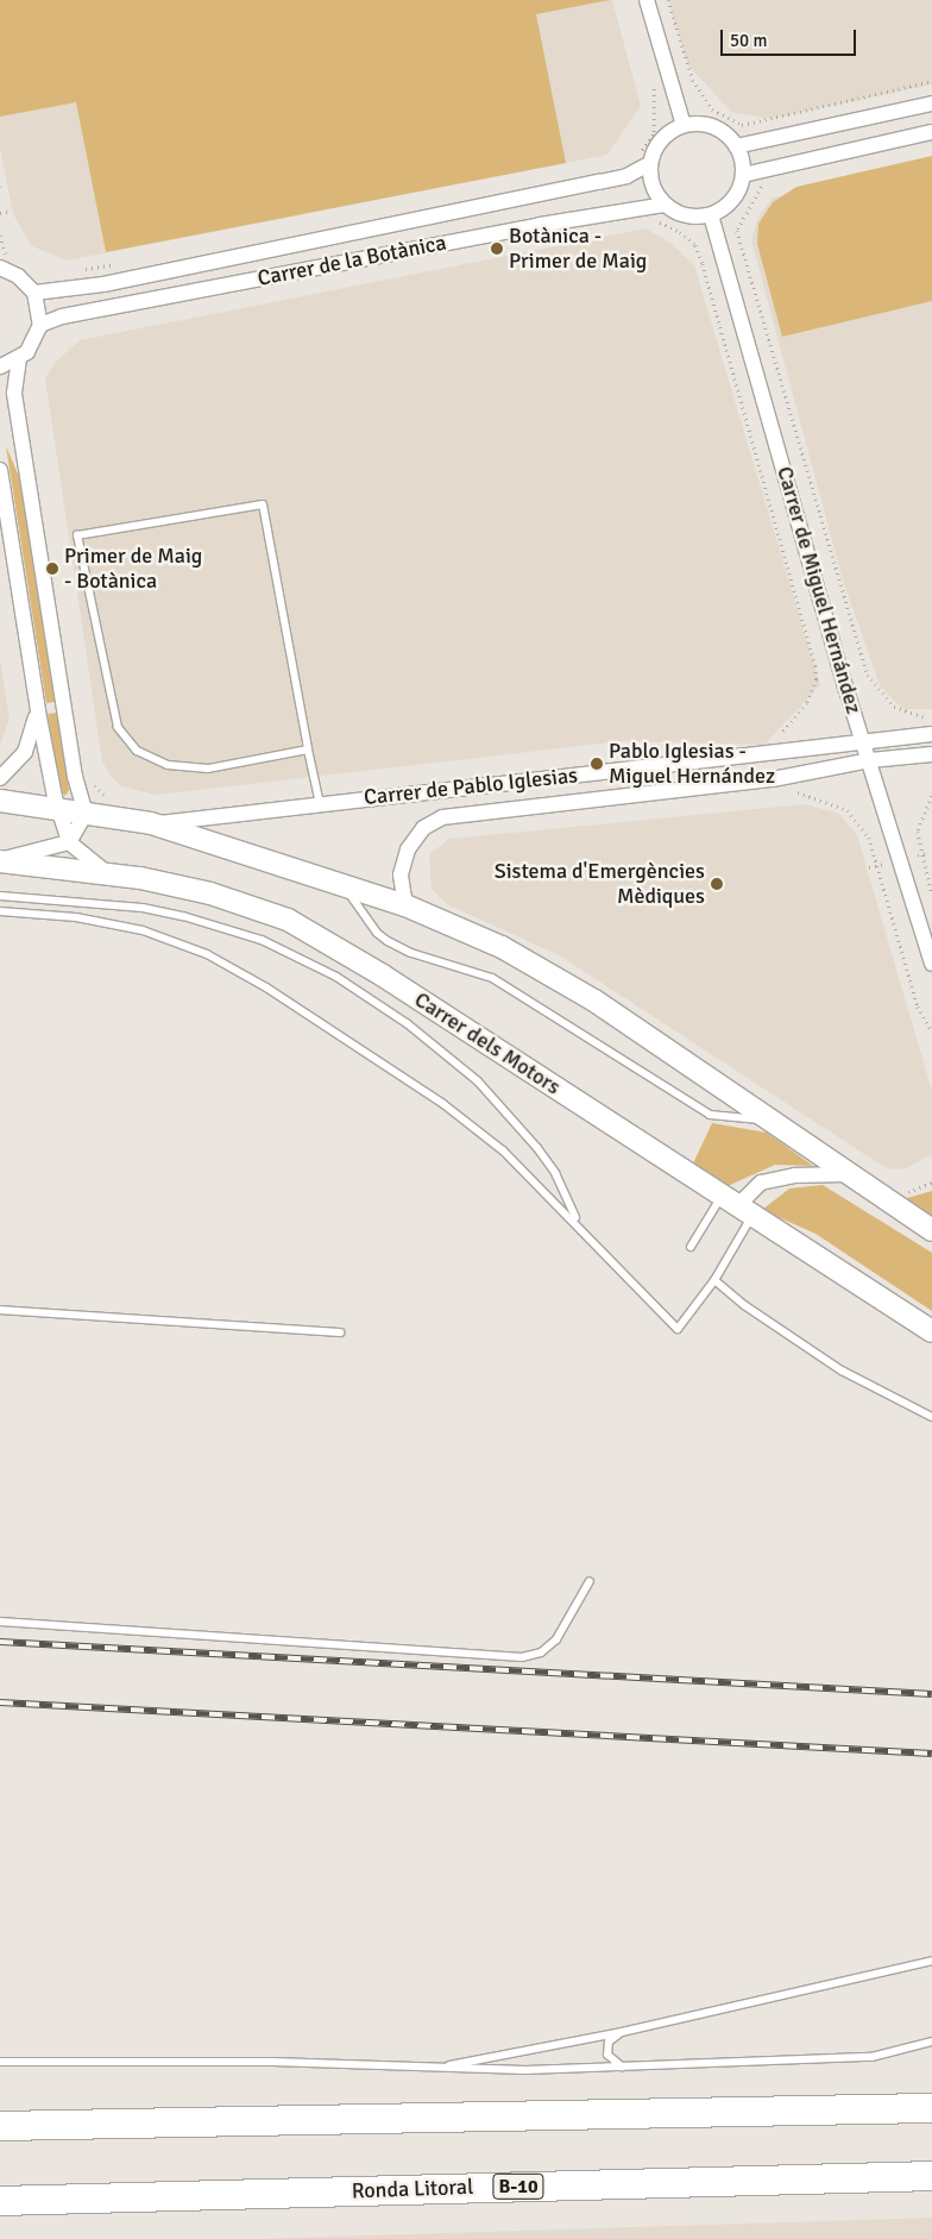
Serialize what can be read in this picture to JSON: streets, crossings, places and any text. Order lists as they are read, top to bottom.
{
  "streets": {
    "highway": ["B-10", "Ronda Litoral"],
    "street": [
      "Carrer de la Botànica",
      "Carrer de Miguel Hernández",
      "Carrer de Pablo Iglesias",
      "Carrer dels Motors"
    ]
  },
  "crossings": [
    ["Carrer de la Botànica", "Carrer de Miguel Hernández"],
    ["Carrer de Miguel Hernández", "Carrer de Pablo Iglesias"]
  ],
  "places": [
    "Botànica - Primer de Maig",
    "Primer de Maig - Botànica",
    "Pablo Iglesias - Miguel Hernández",
    "Sistema d'Emergències Mèdiques"
  ],
  "scale_bar": "50 m"
}
